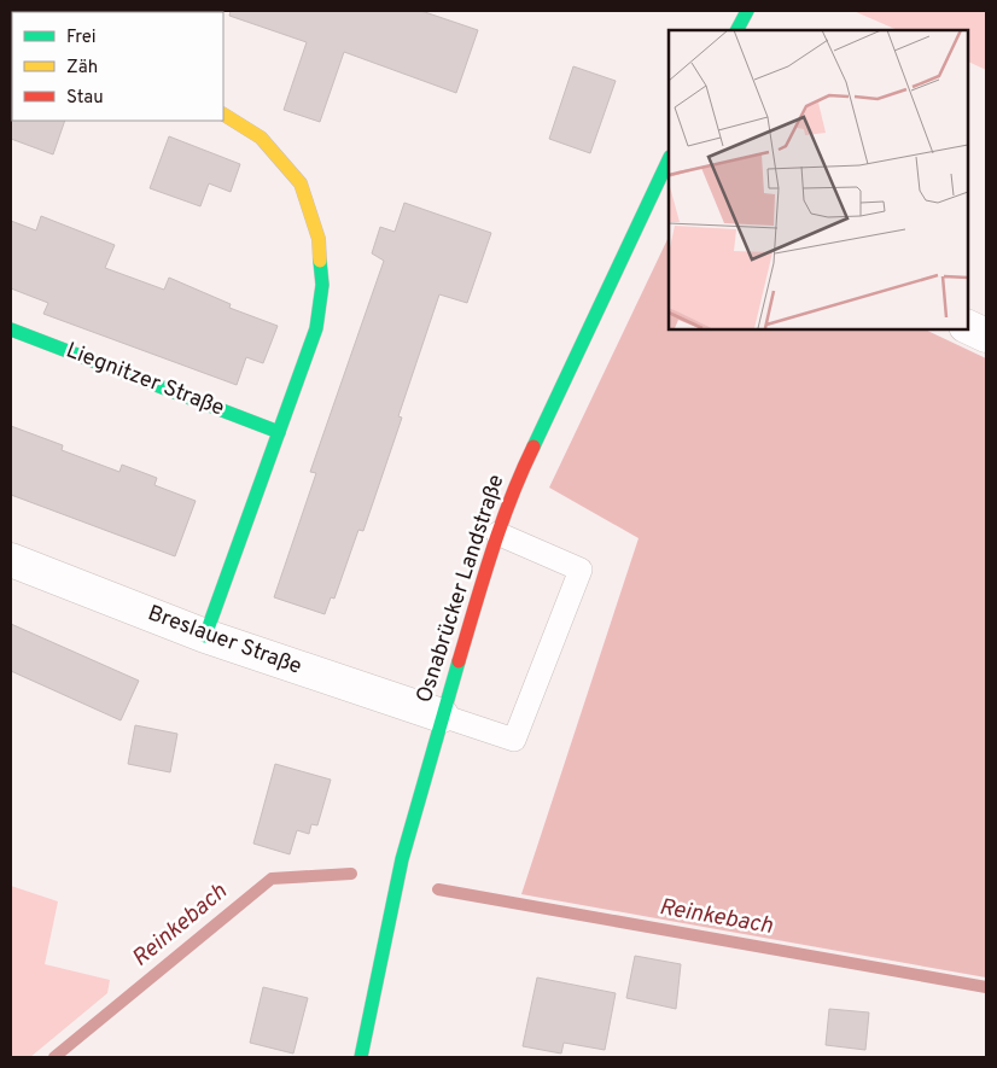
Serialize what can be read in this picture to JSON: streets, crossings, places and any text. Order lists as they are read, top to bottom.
{
  "streets": {
    "street": ["Liegnitzer Straße", "Osnabrücker Landstraße", "Breslauer Straße"]
  },
  "crossings": [
    ["Osnabrücker Landstraße", "Breslauer Straße"]
  ],
  "water": ["Reinkebach"],
  "legend": ["Frei", "Zäh", "Stau"]
}
